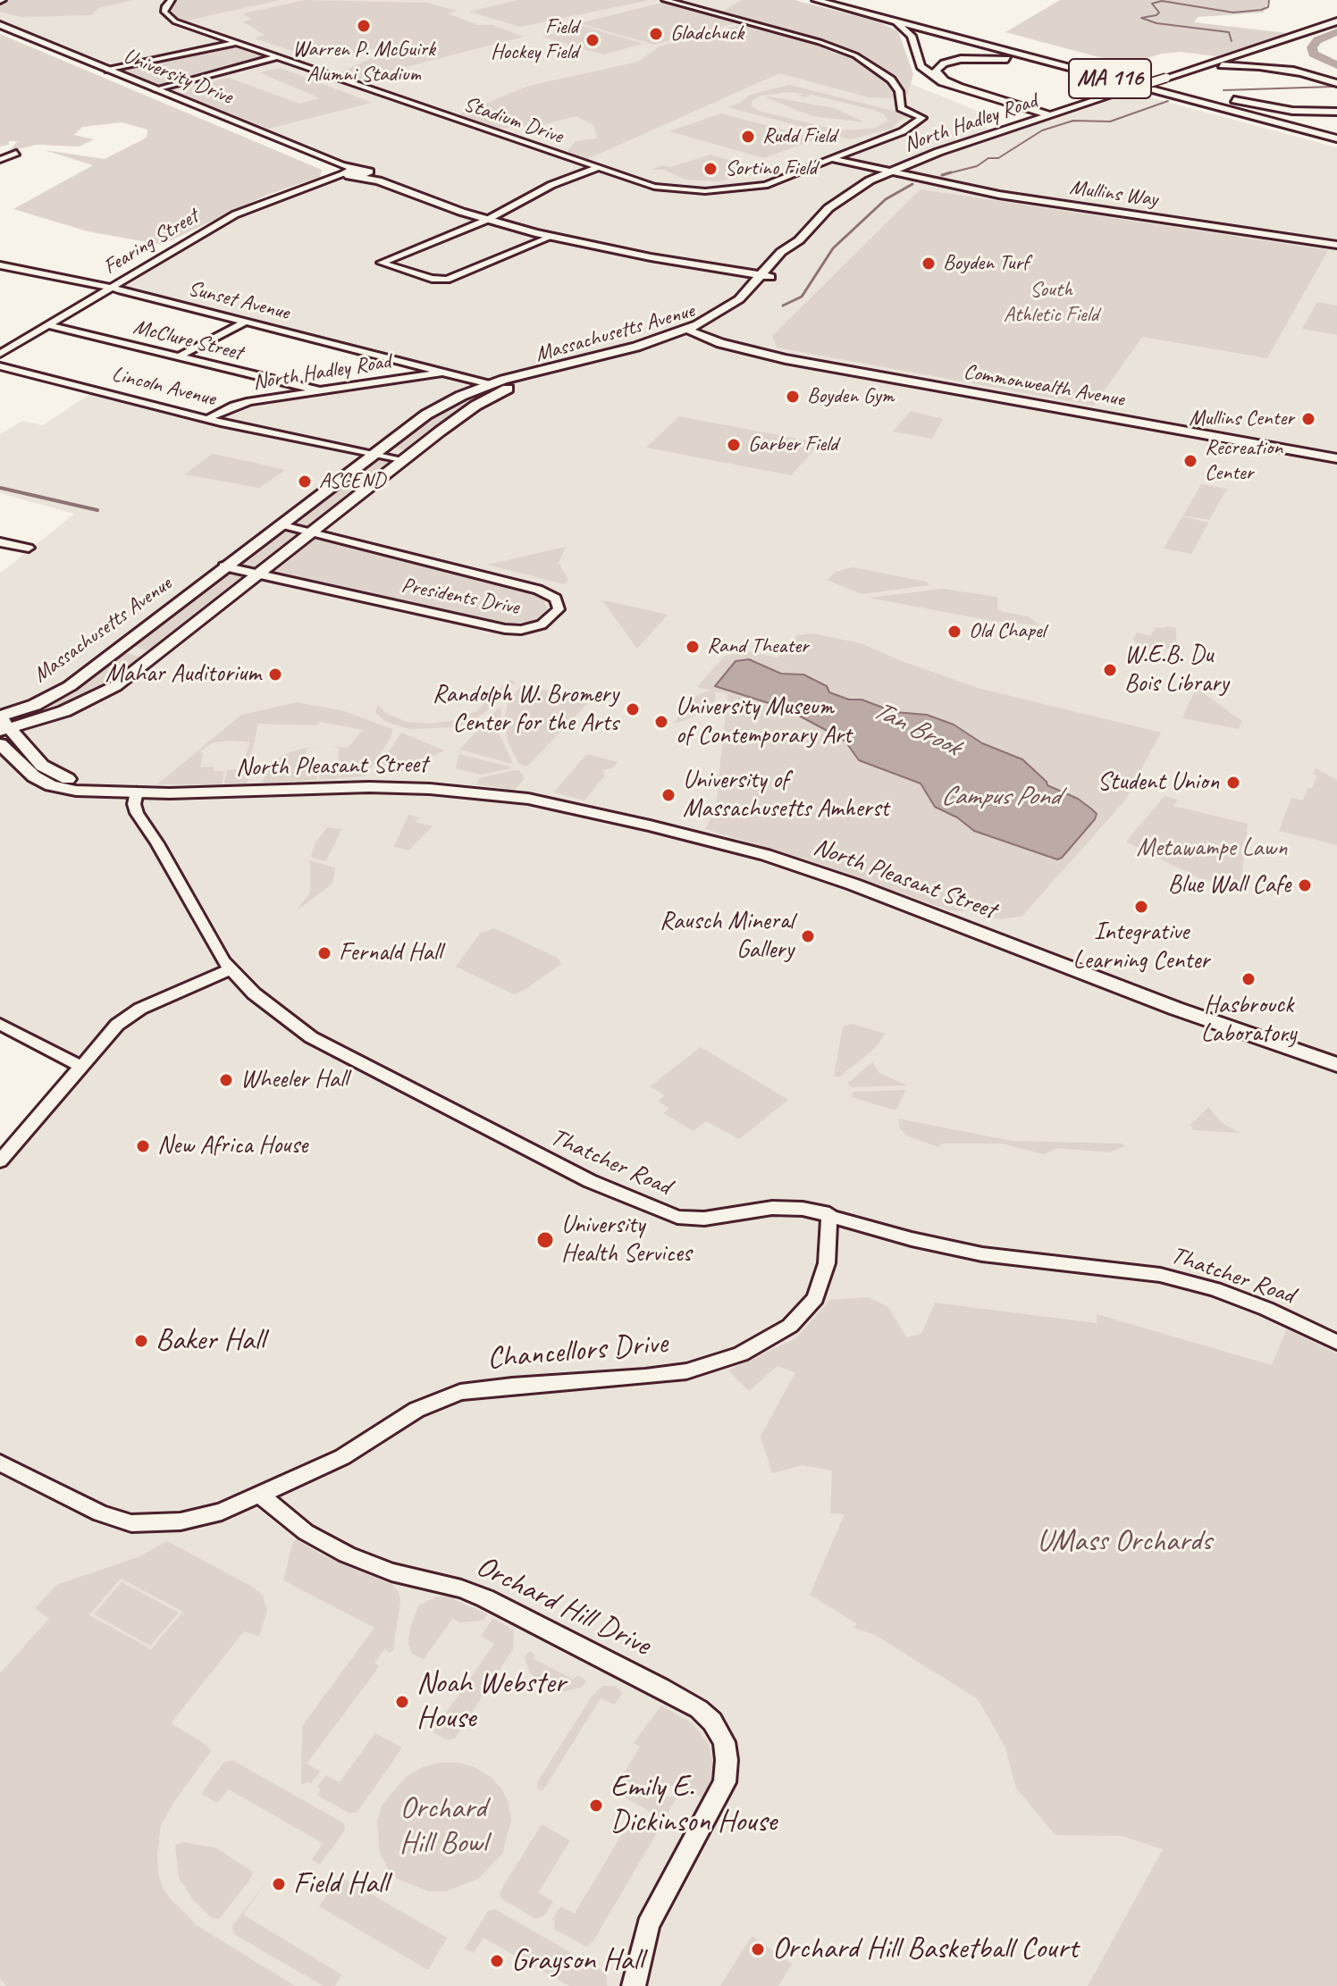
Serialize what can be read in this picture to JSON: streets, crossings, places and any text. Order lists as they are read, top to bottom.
{
  "streets": {
    "main road": [
      "University Drive",
      "MA 116",
      "North Hadley Road",
      "Massachusetts Avenue",
      "Commonwealth Avenue",
      "North Pleasant Street"
    ],
    "street": [
      "Stadium Drive",
      "Mullins Way",
      "Fearing Street",
      "Sunset Avenue",
      "McClure Street",
      "Lincoln Avenue",
      "Presidents Drive",
      "Thatcher Road",
      "Chancellors Drive",
      "Orchard Hill Drive"
    ]
  },
  "crossings": [
    ["University Drive", "Fearing Street"],
    ["University Drive", "Massachusetts Avenue"],
    ["MA 116", "North Hadley Road"],
    ["North Hadley Road", "Mullins Way"],
    ["North Hadley Road", "Sunset Avenue"],
    ["North Hadley Road", "Massachusetts Avenue"],
    ["North Hadley Road", "McClure Street"],
    ["North Hadley Road", "Lincoln Avenue"],
    ["Fearing Street", "Sunset Avenue"],
    ["Fearing Street", "McClure Street"],
    ["Sunset Avenue", "Massachusetts Avenue"],
    ["Massachusetts Avenue", "Commonwealth Avenue"],
    ["Massachusetts Avenue", "Lincoln Avenue"],
    ["Massachusetts Avenue", "Presidents Drive"],
    ["Massachusetts Avenue", "North Pleasant Street"],
    ["North Pleasant Street", "Thatcher Road"],
    ["Thatcher Road", "Chancellors Drive"],
    ["Chancellors Drive", "Orchard Hill Drive"]
  ],
  "water": ["Tan Brook", "Campus Pond"],
  "parks": [
    "South Athletic Field",
    "Metawampe Lawn",
    "UMass Orchards",
    "Orchard Hill Bowl"
  ],
  "places": [
    "Warren P. McGuirk Alumni Stadium",
    "Gladchuck",
    "Field Hockey Field",
    "Rudd Field",
    "Sortino Field",
    "Boyden Turf",
    "Boyden Gym",
    "Mullins Center",
    "Garber Field",
    "Recreation Center",
    "ASCEND",
    "Old Chapel",
    "Rand Theater",
    "W.E.B. Du Bois Library",
    "Mahar Auditorium",
    "Randolph W. Bromery Center for the Arts",
    "University Museum of Contemporary Art",
    "Student Union",
    "University of Massachusetts Amherst",
    "Blue Wall Cafe",
    "Integrative Learning Center",
    "Rausch Mineral Gallery",
    "Fernald Hall",
    "Hasbrouck Laboratory",
    "Wheeler Hall",
    "New Africa House",
    "University Health Services",
    "Baker Hall",
    "Noah Webster House",
    "Emily E. Dickinson House",
    "Field Hall",
    "Orchard Hill Basketball Court",
    "Grayson Hall"
  ]
}
